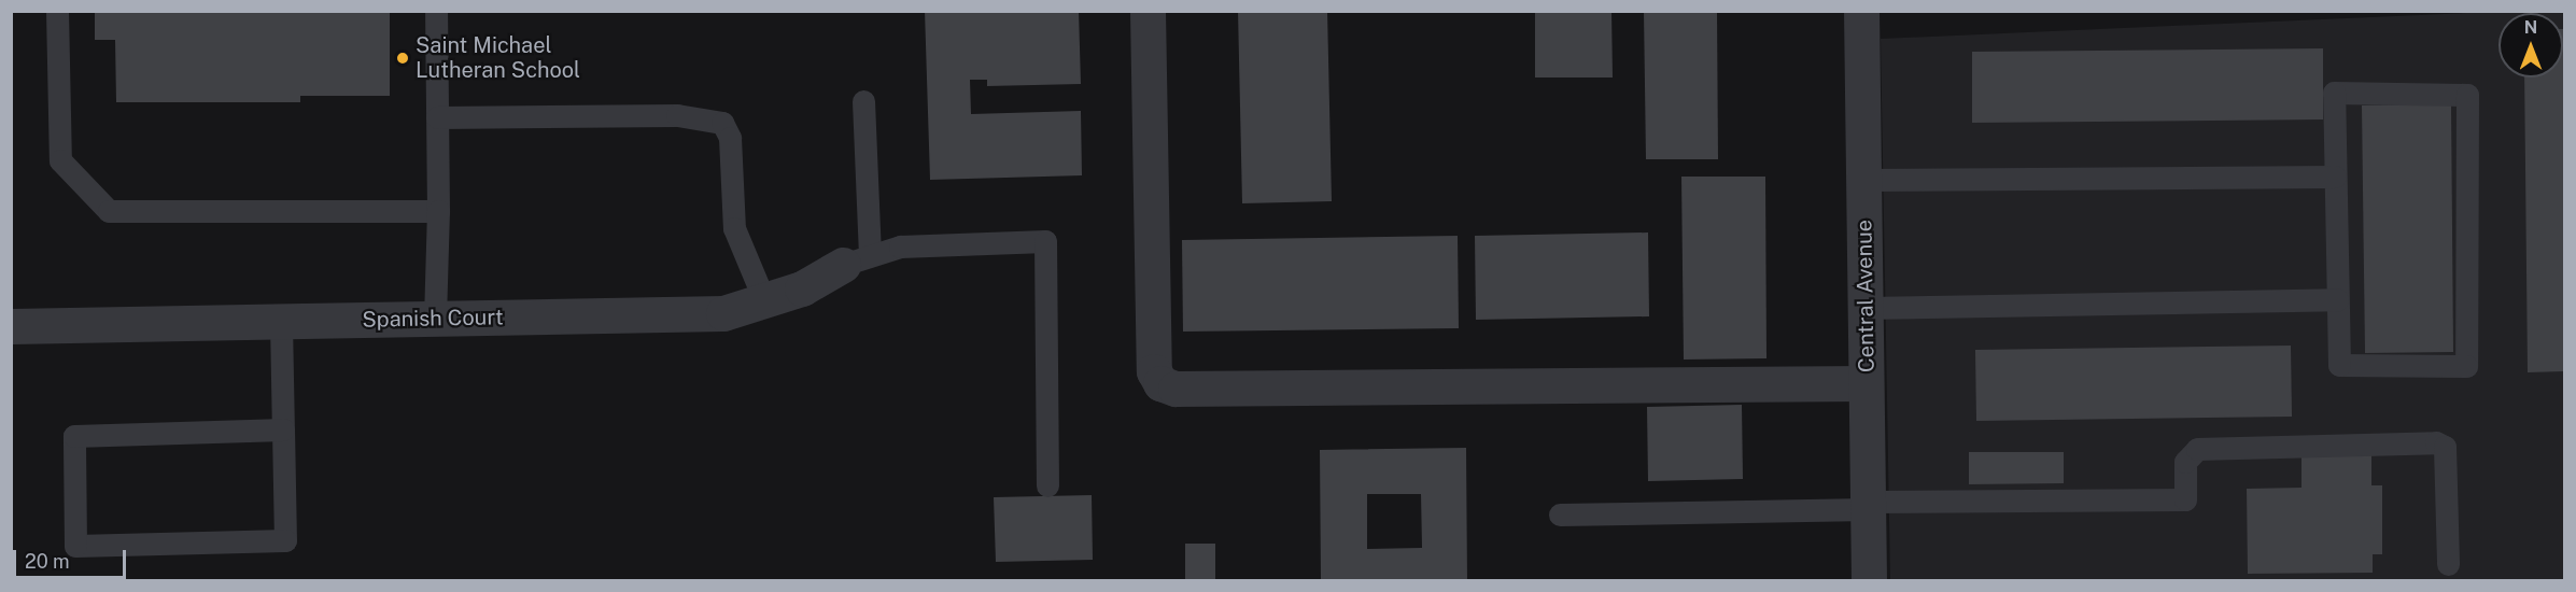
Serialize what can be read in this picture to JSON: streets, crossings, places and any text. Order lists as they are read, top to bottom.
{
  "streets": {
    "street": ["Central Avenue", "Spanish Court"]
  },
  "places": ["Saint Michael Lutheran School"],
  "scale_bar": "20 m",
  "north": "top"
}
